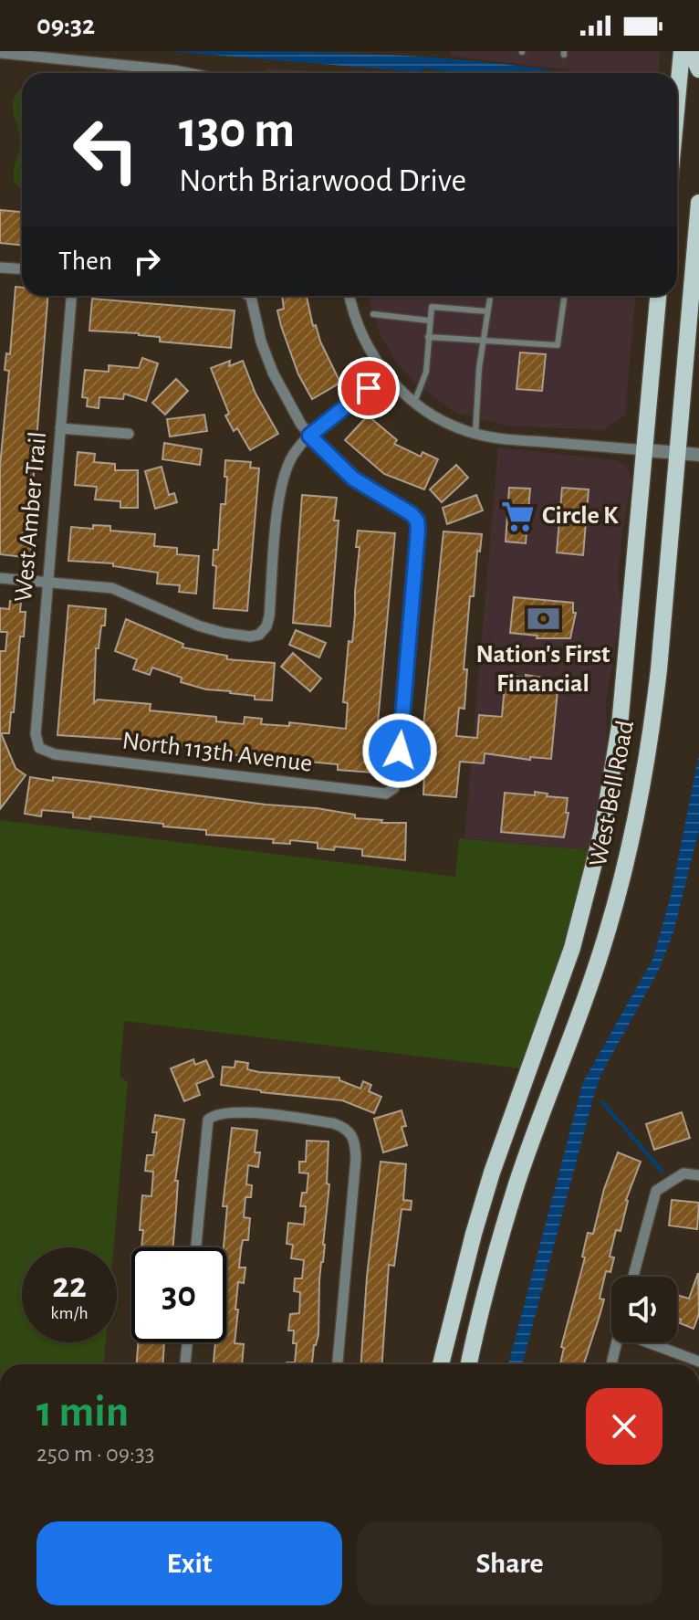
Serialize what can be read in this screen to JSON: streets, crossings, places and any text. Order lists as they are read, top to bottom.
{
  "streets": {
    "main road": ["West Bell Road"],
    "street": ["West Amber Trail", "North 113th Avenue"]
  },
  "crossings": [
    ["West Amber Trail", "North 113th Avenue"]
  ],
  "places": {
    "supermarket": ["Circle K"],
    "bank": ["Nation's First Financial"]
  },
  "page": {
    "status": "09:32",
    "turn": ["130 m", "North Briarwood Drive"],
    "then": "Then",
    "speed": "22 km/h",
    "limit": "30",
    "heading": ["1 min", "250 m · 09:33"],
    "buttons": ["Exit", "Share"]
  }
}
